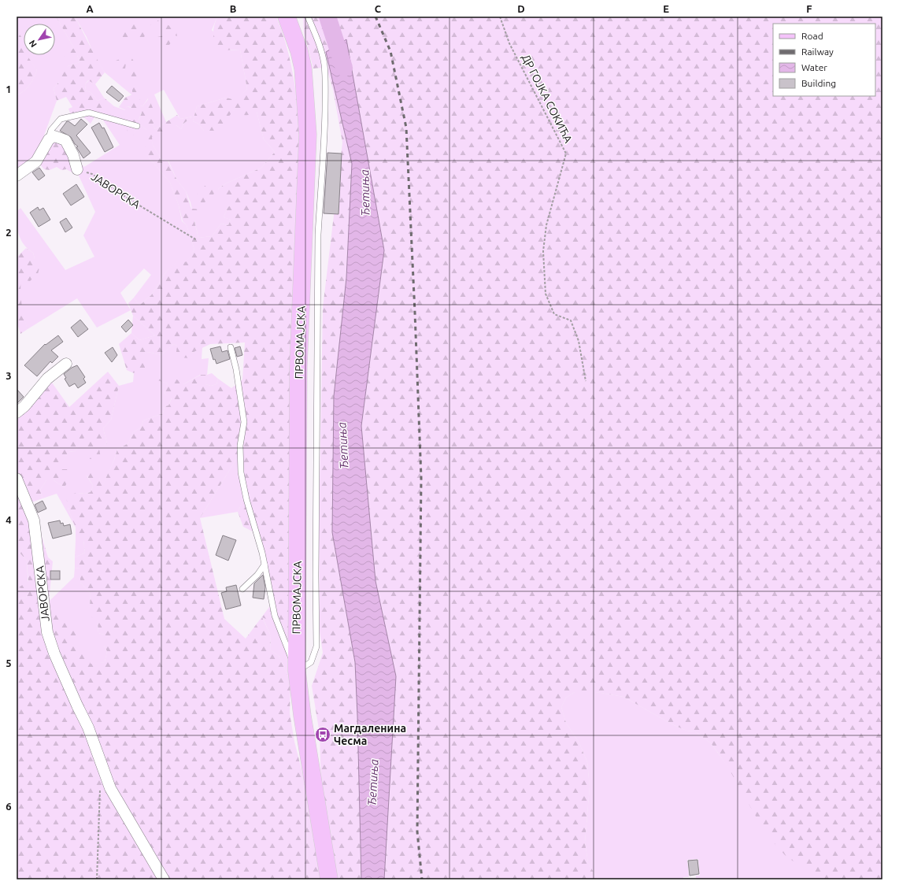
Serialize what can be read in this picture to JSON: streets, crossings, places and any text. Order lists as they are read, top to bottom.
{
  "streets": {
    "main road": ["ПРВОМАЈСКА"],
    "street": ["ЈАВОРСКА"],
    "path": ["ДР ГОЈКА СОКИЋА"]
  },
  "water": ["Ђетиња"],
  "places": {
    "bus stop": ["Магдаленина Чесма"]
  },
  "legend": [
    "Road",
    "Railway",
    "Water",
    "Building"
  ],
  "north": "bottom left",
  "grid": {
    "columns": [
      "A",
      "B",
      "C",
      "D",
      "E",
      "F"
    ],
    "rows": [
      "1",
      "2",
      "3",
      "4",
      "5",
      "6"
    ]
  }
}
